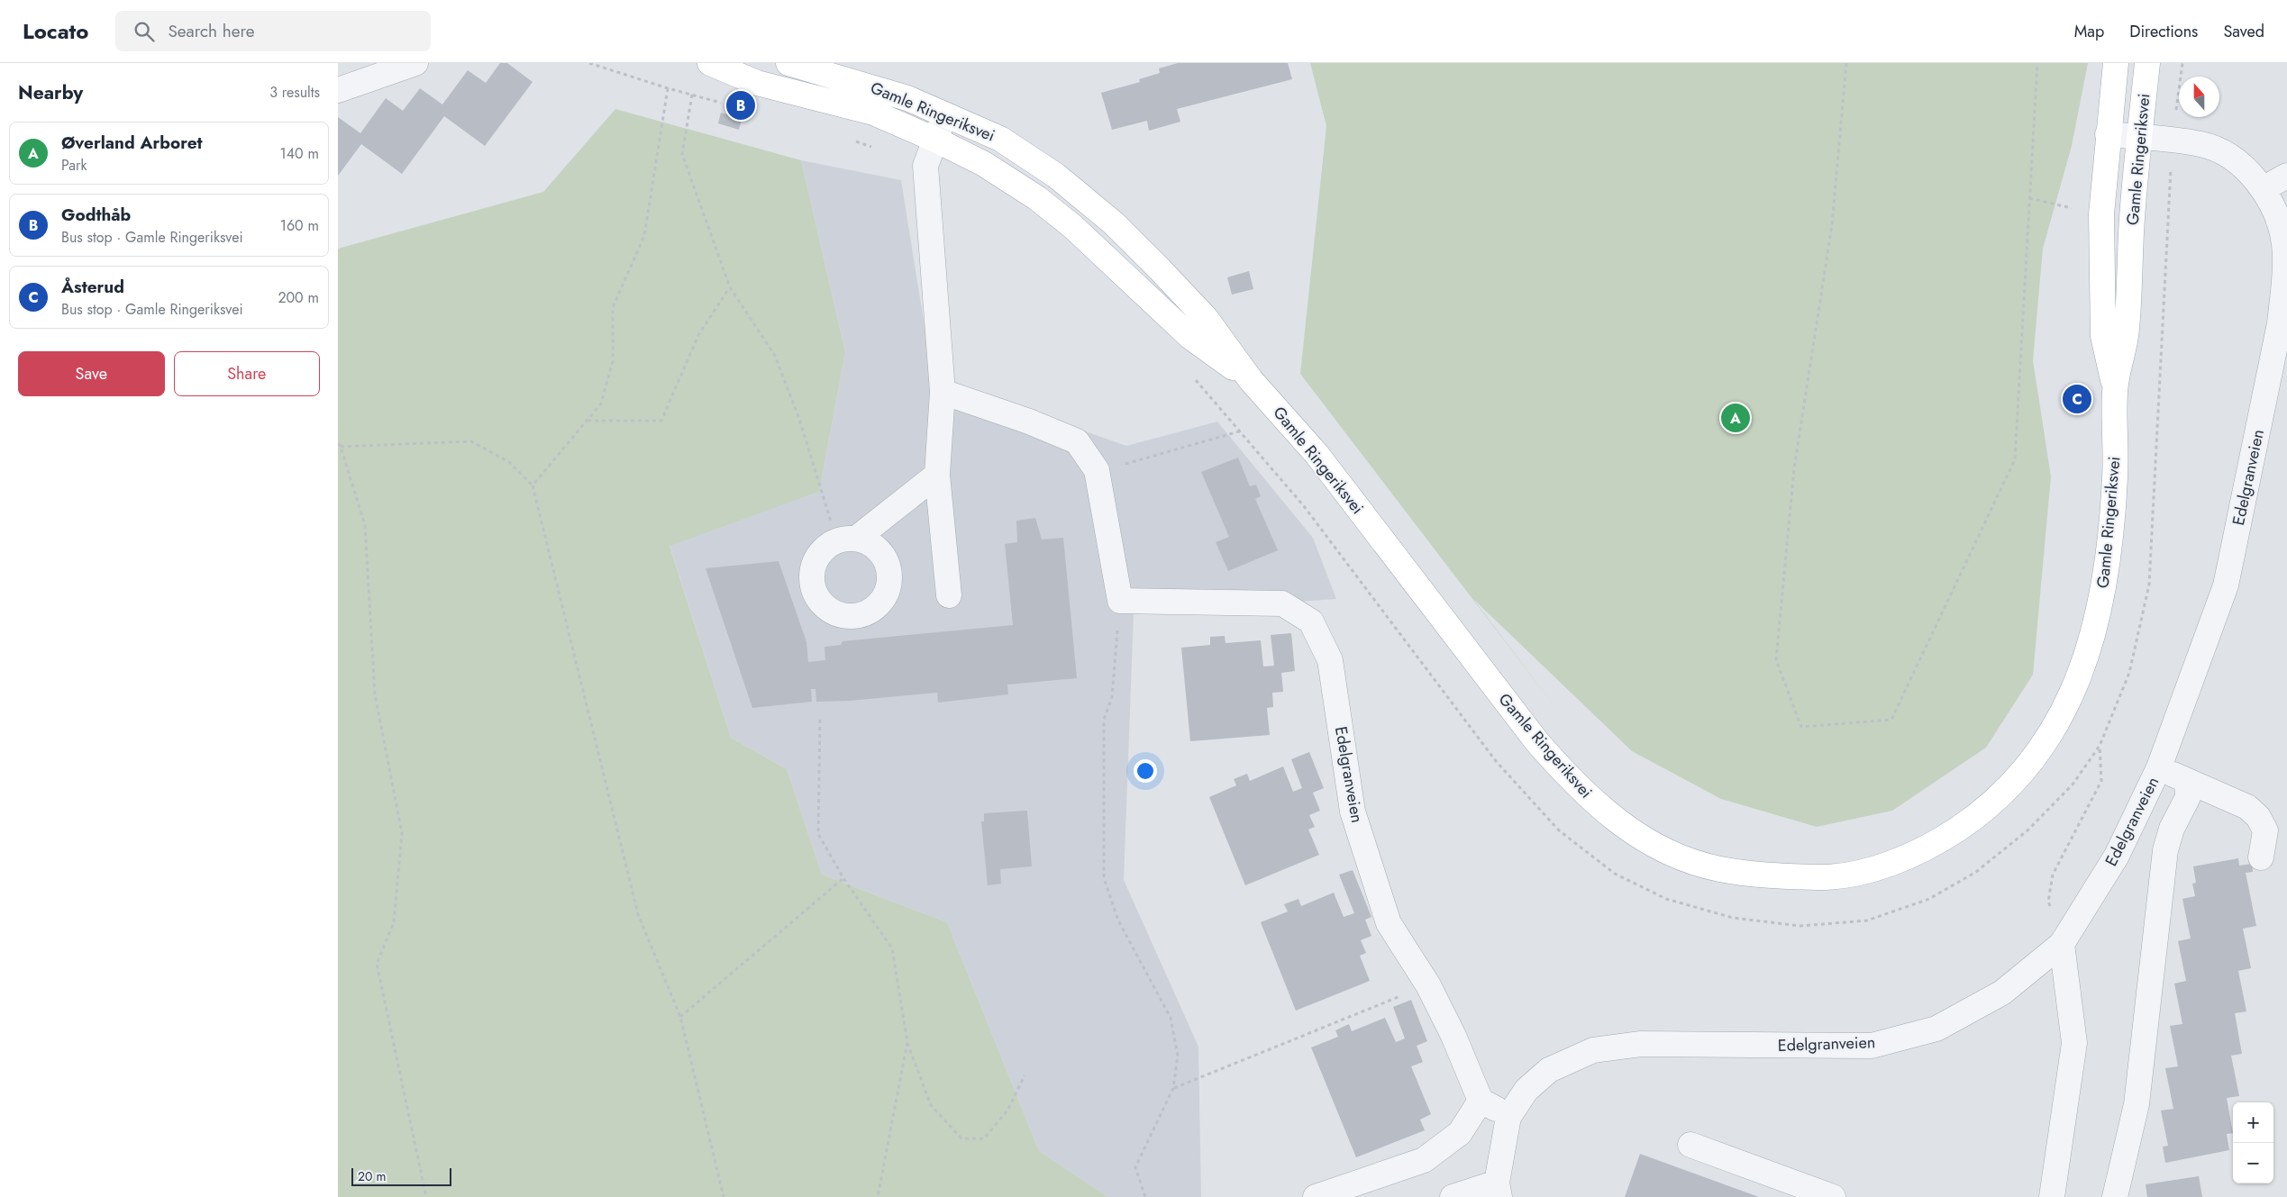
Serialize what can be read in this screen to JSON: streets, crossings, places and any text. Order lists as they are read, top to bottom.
{
  "streets": {
    "main road": ["Gamle Ringeriksvei"],
    "street": ["Edelgranveien"]
  },
  "crossings": [
    ["Gamle Ringeriksvei", "Edelgranveien"]
  ],
  "scale_bar": "20 m",
  "north": "top",
  "page": {
    "header": "Locato",
    "search": "Search here",
    "nav": ["Map", "Directions", "Saved"],
    "heading": ["Nearby", "3 results"],
    "pins": ["B", "C", "A"],
    "list": [
      {
        "mark": "A",
        "name": "Øverland Arboret",
        "note": "Park",
        "value": "140 m"
      },
      {
        "mark": "B",
        "name": "Godthåb",
        "note": "Bus stop · Gamle Ringeriksvei",
        "value": "160 m"
      },
      {
        "mark": "C",
        "name": "Åsterud",
        "note": "Bus stop · Gamle Ringeriksvei",
        "value": "200 m"
      }
    ],
    "buttons": ["Save", "Share"],
    "map_buttons": ["+", "−"],
    "scale": "20 m"
  }
}
